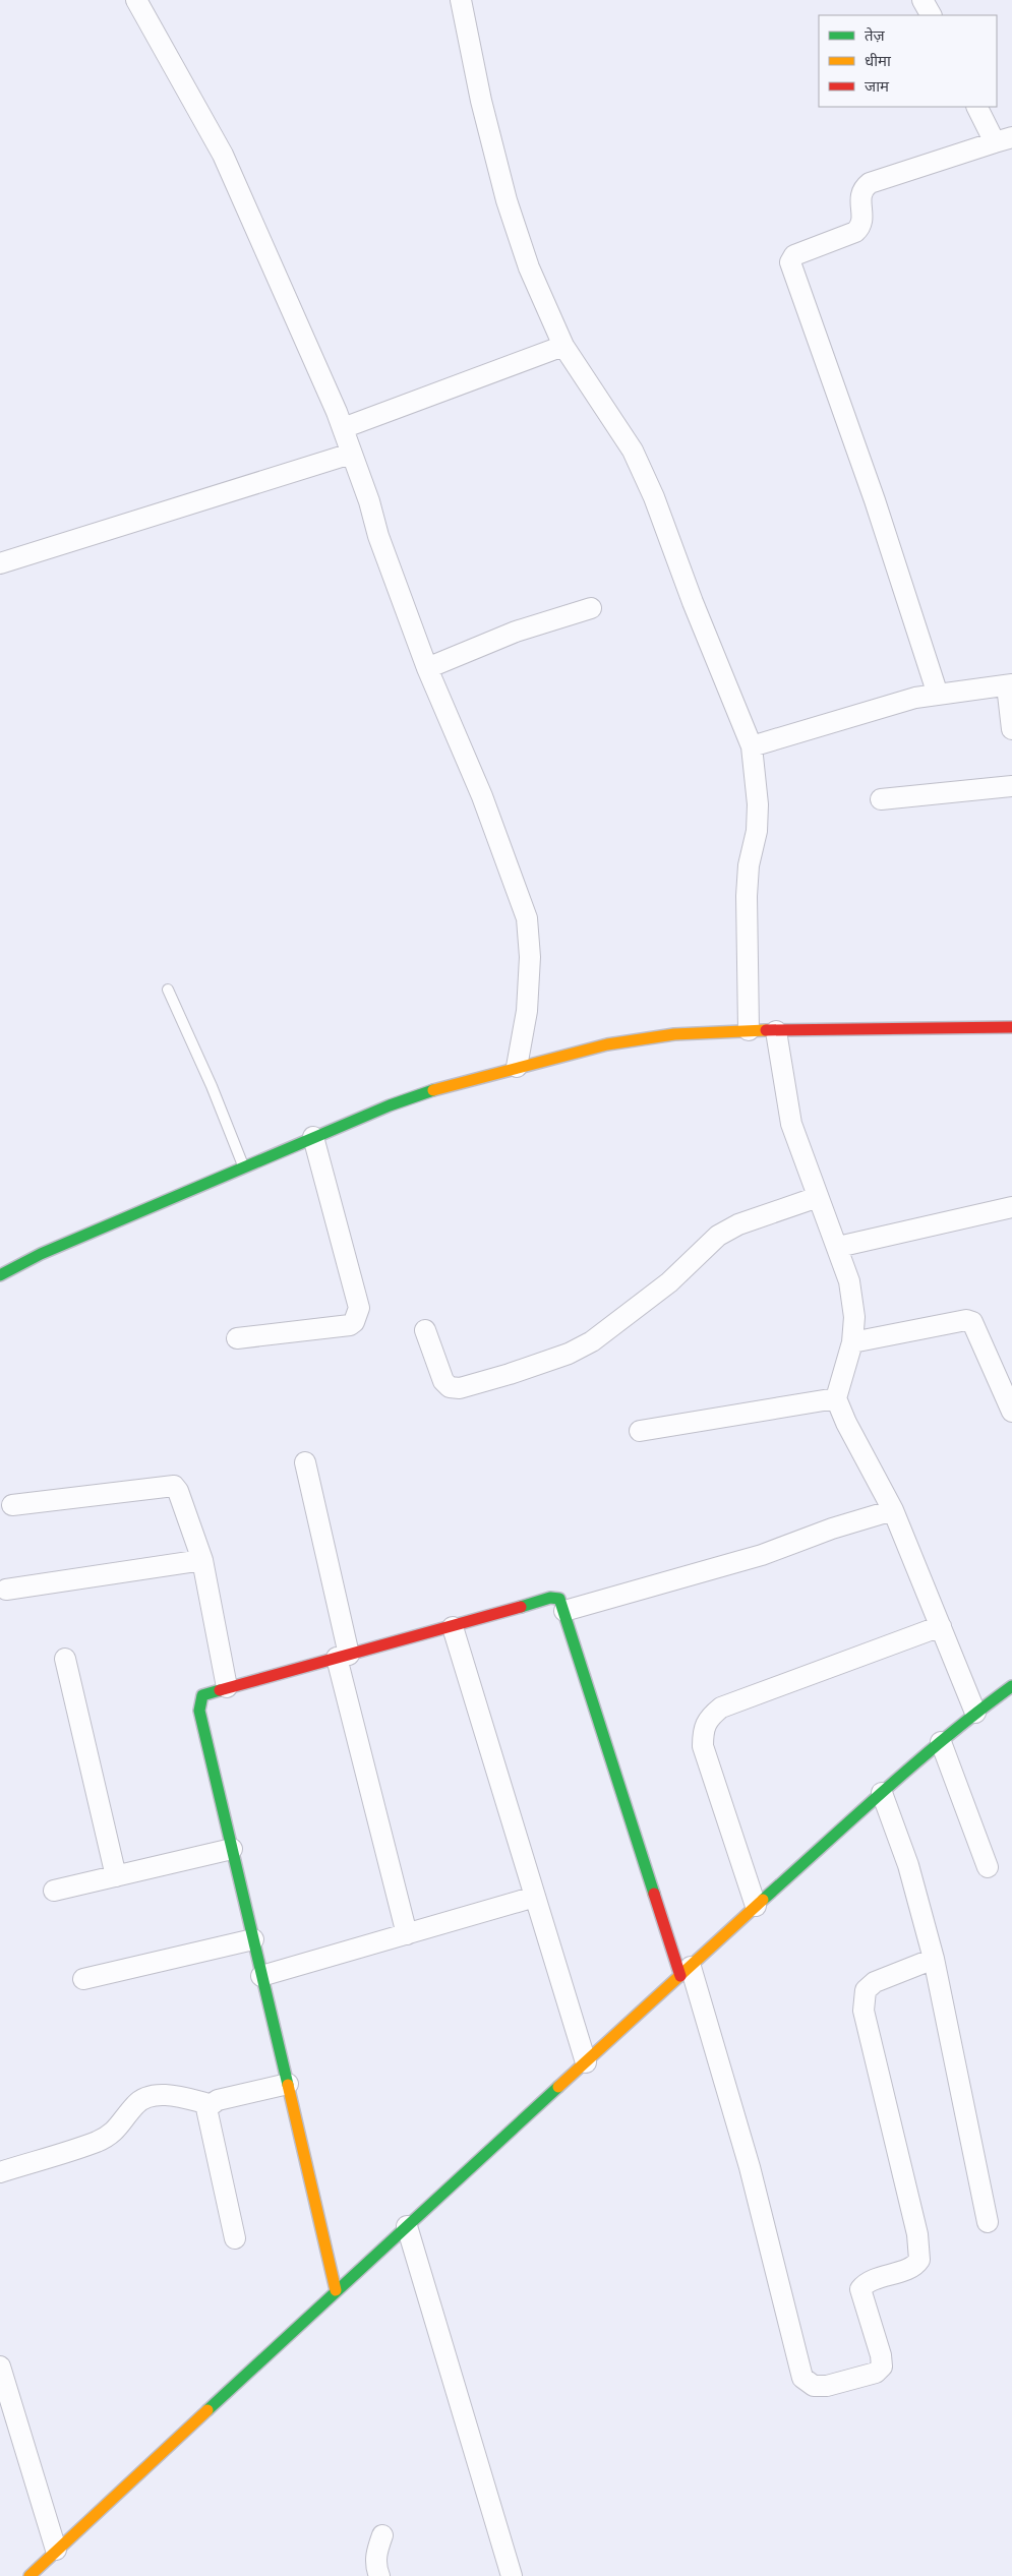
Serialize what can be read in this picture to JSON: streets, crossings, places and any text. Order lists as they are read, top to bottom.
{
  "legend": ["तेज़", "धीमा", "जाम"]
}
